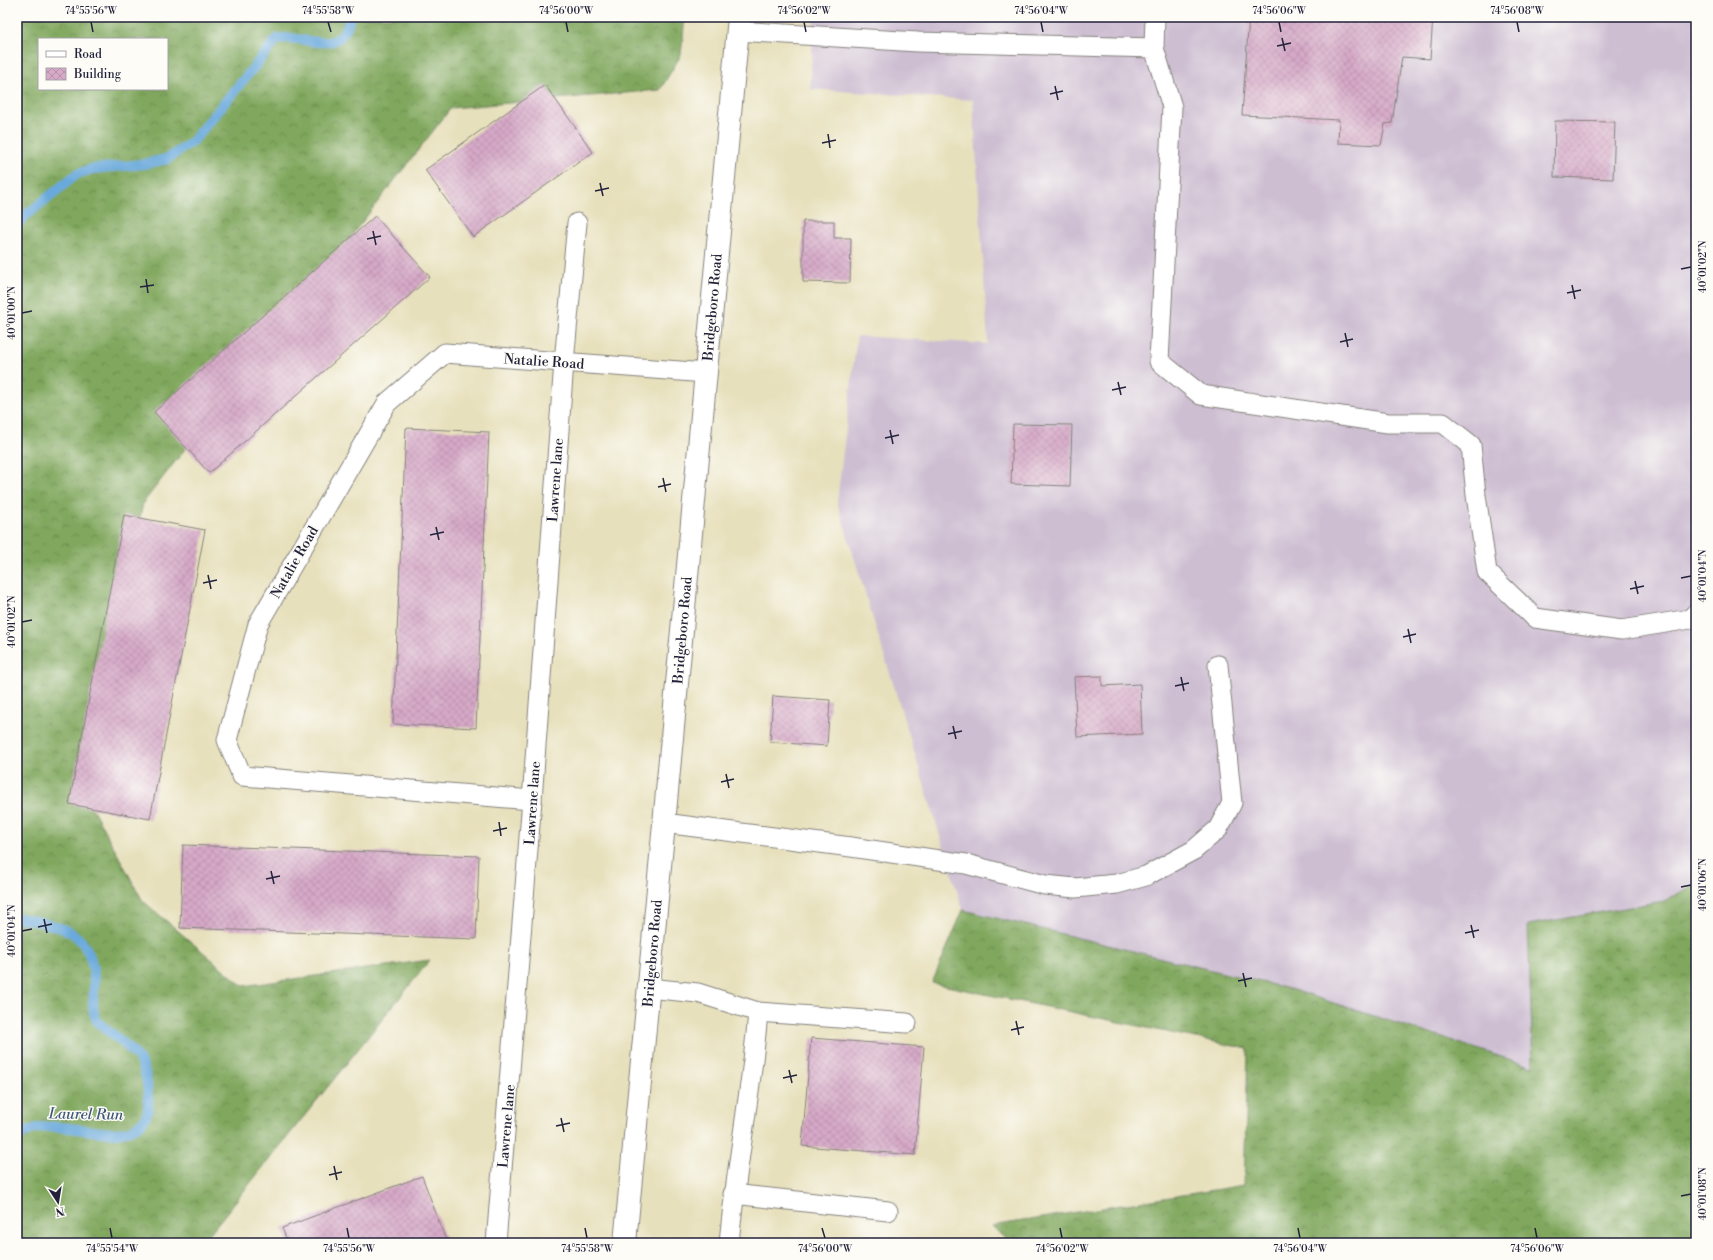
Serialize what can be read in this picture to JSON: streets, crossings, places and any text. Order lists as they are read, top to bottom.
{
  "streets": {
    "main road": ["Bridgeboro Road"],
    "lane": ["Natalie Road", "Lawrene lane"]
  },
  "crossings": [
    ["Bridgeboro Road", "Natalie Road"],
    ["Natalie Road", "Lawrene lane"]
  ],
  "water": ["Laurel Run"],
  "legend": ["Road", "Building"],
  "north": "bottom",
  "coordinates": [
    "74°55'56\"W",
    "74°55'58\"W",
    "74°56'00\"W",
    "74°56'02\"W",
    "74°56'04\"W",
    "74°56'06\"W",
    "74°56'08\"W",
    "40°01'02\"N",
    "40°01'00\"N",
    "40°01'04\"N",
    "40°01'06\"N",
    "40°01'08\"N",
    "74°55'54\"W"
  ]
}
